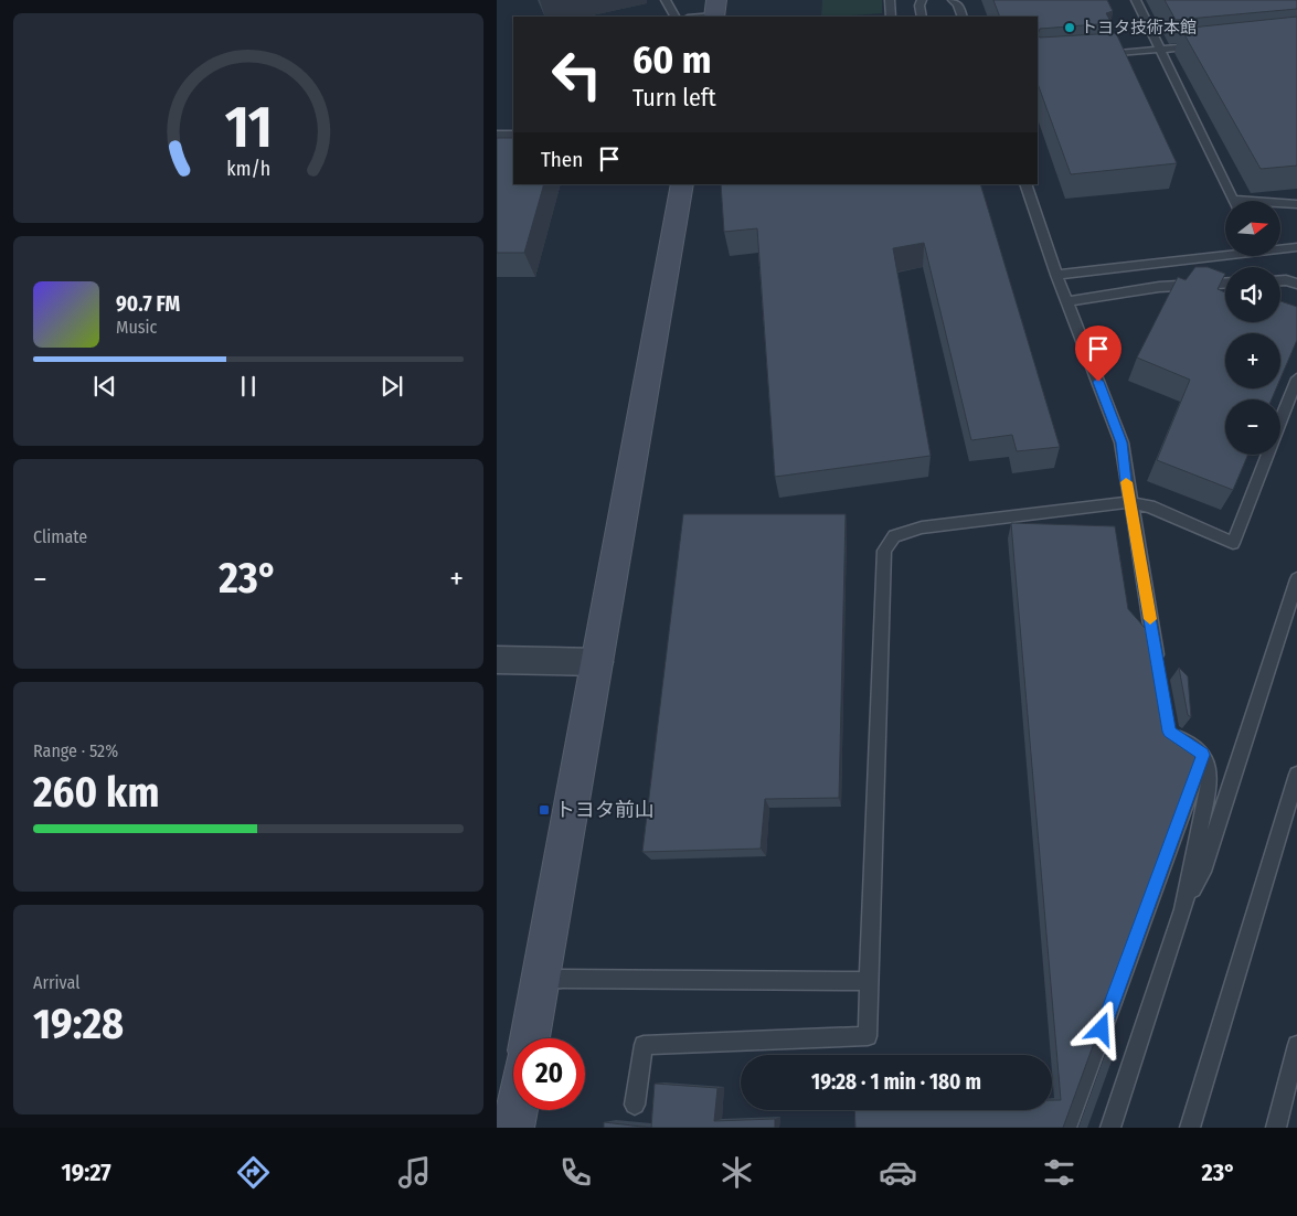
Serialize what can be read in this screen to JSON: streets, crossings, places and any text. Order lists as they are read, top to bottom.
{
  "places": {
    "other": ["トヨタ技術本館"],
    "transit": ["トヨタ前山"]
  },
  "north": "right",
  "page": {
    "turn": ["60 m", "Turn left"],
    "then": "Then",
    "map_buttons": ["+", "−"],
    "song": ["90.7 FM", "Music"],
    "tile": [
      "Climate",
      ["Range · 52%", "260 km"],
      ["Arrival", "19:28"]
    ],
    "heat": ["−", "23°", "+"],
    "limit": "20",
    "trip": "19:28 · 1 min · 180 m",
    "tabs": ["19:27", "23°"],
    "gauge": ["11", "km/h"]
  }
}
